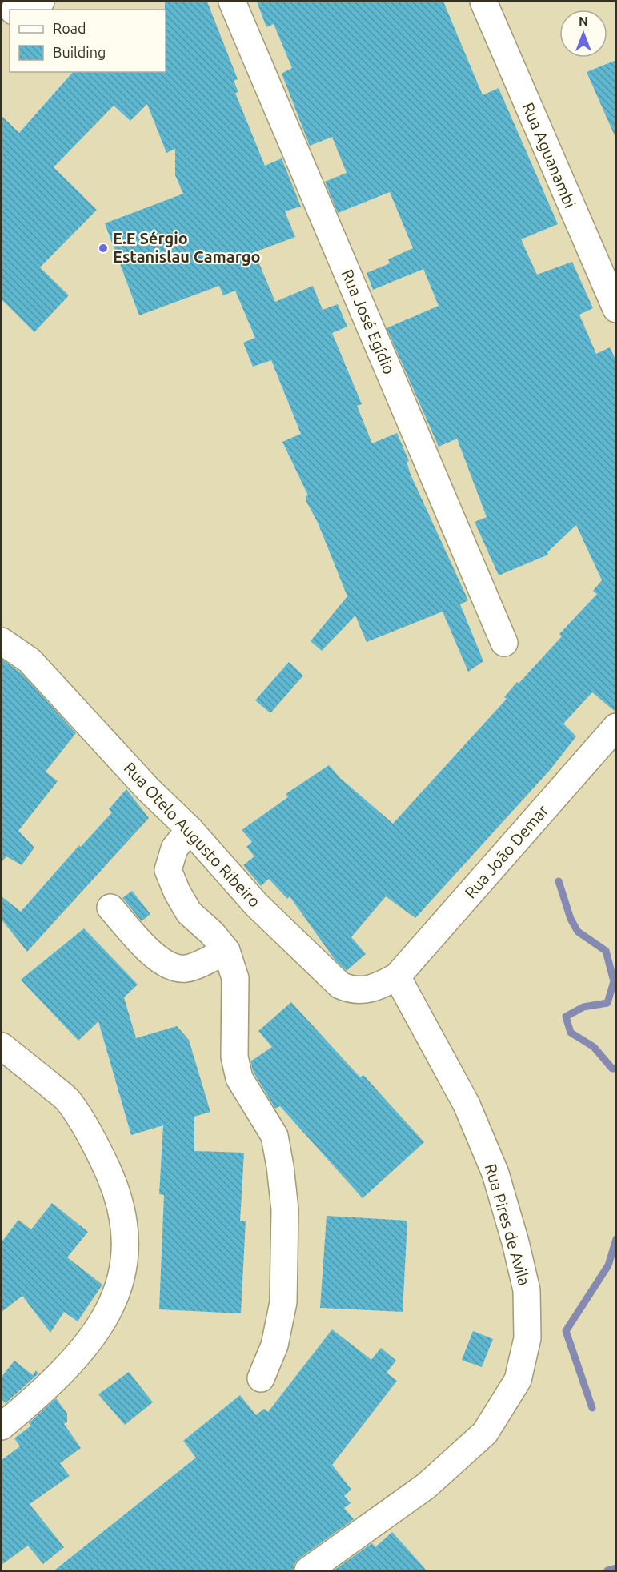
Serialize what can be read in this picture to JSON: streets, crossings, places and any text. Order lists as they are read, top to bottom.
{
  "streets": {
    "street": [
      "Rua Aguanambi",
      "Rua José Egídio",
      "Rua Otelo Augusto Ribeiro",
      "Rua João Demar",
      "Rua Pires de Avila"
    ]
  },
  "crossings": [
    ["Rua Otelo Augusto Ribeiro", "Rua João Demar"],
    ["Rua Otelo Augusto Ribeiro", "Rua Pires de Avila"],
    ["Rua João Demar", "Rua Pires de Avila"]
  ],
  "places": ["E.E Sérgio Estanislau Camargo"],
  "legend": ["Road", "Building"],
  "north": "top"
}
